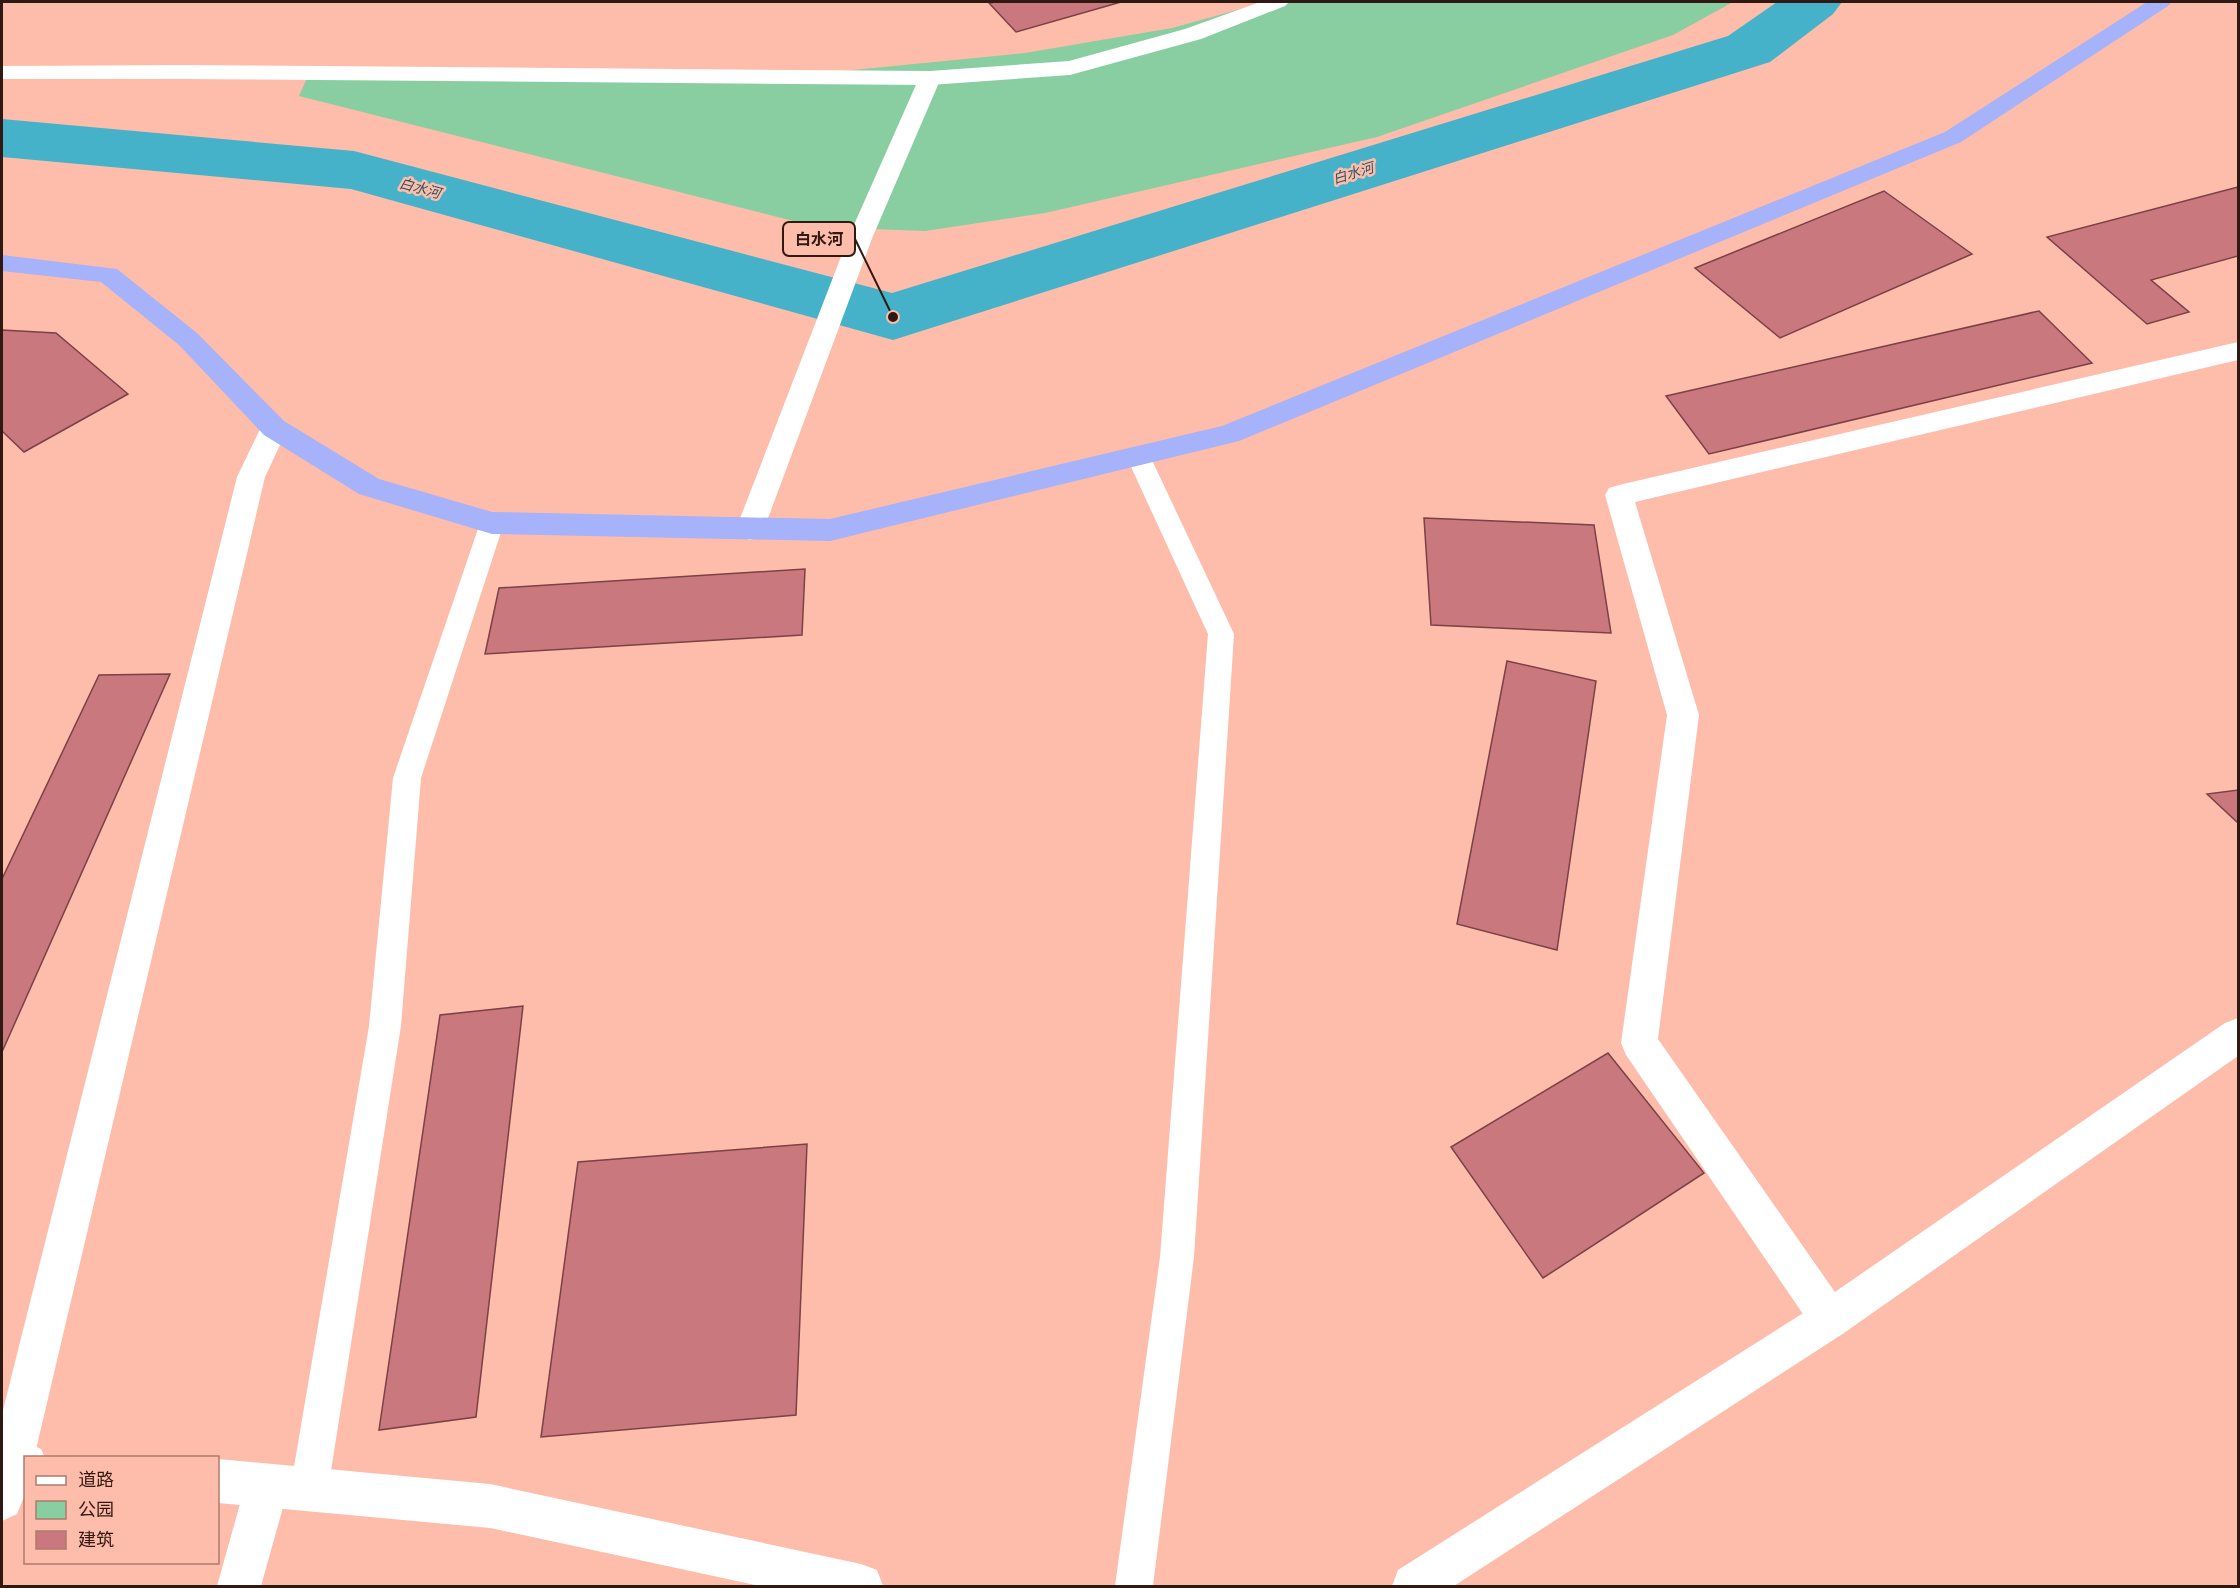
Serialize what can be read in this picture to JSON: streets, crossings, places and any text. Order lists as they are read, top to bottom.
{
  "water": ["白水河"],
  "places": ["白水河"],
  "legend": ["道路", "公园", "建筑"]
}
